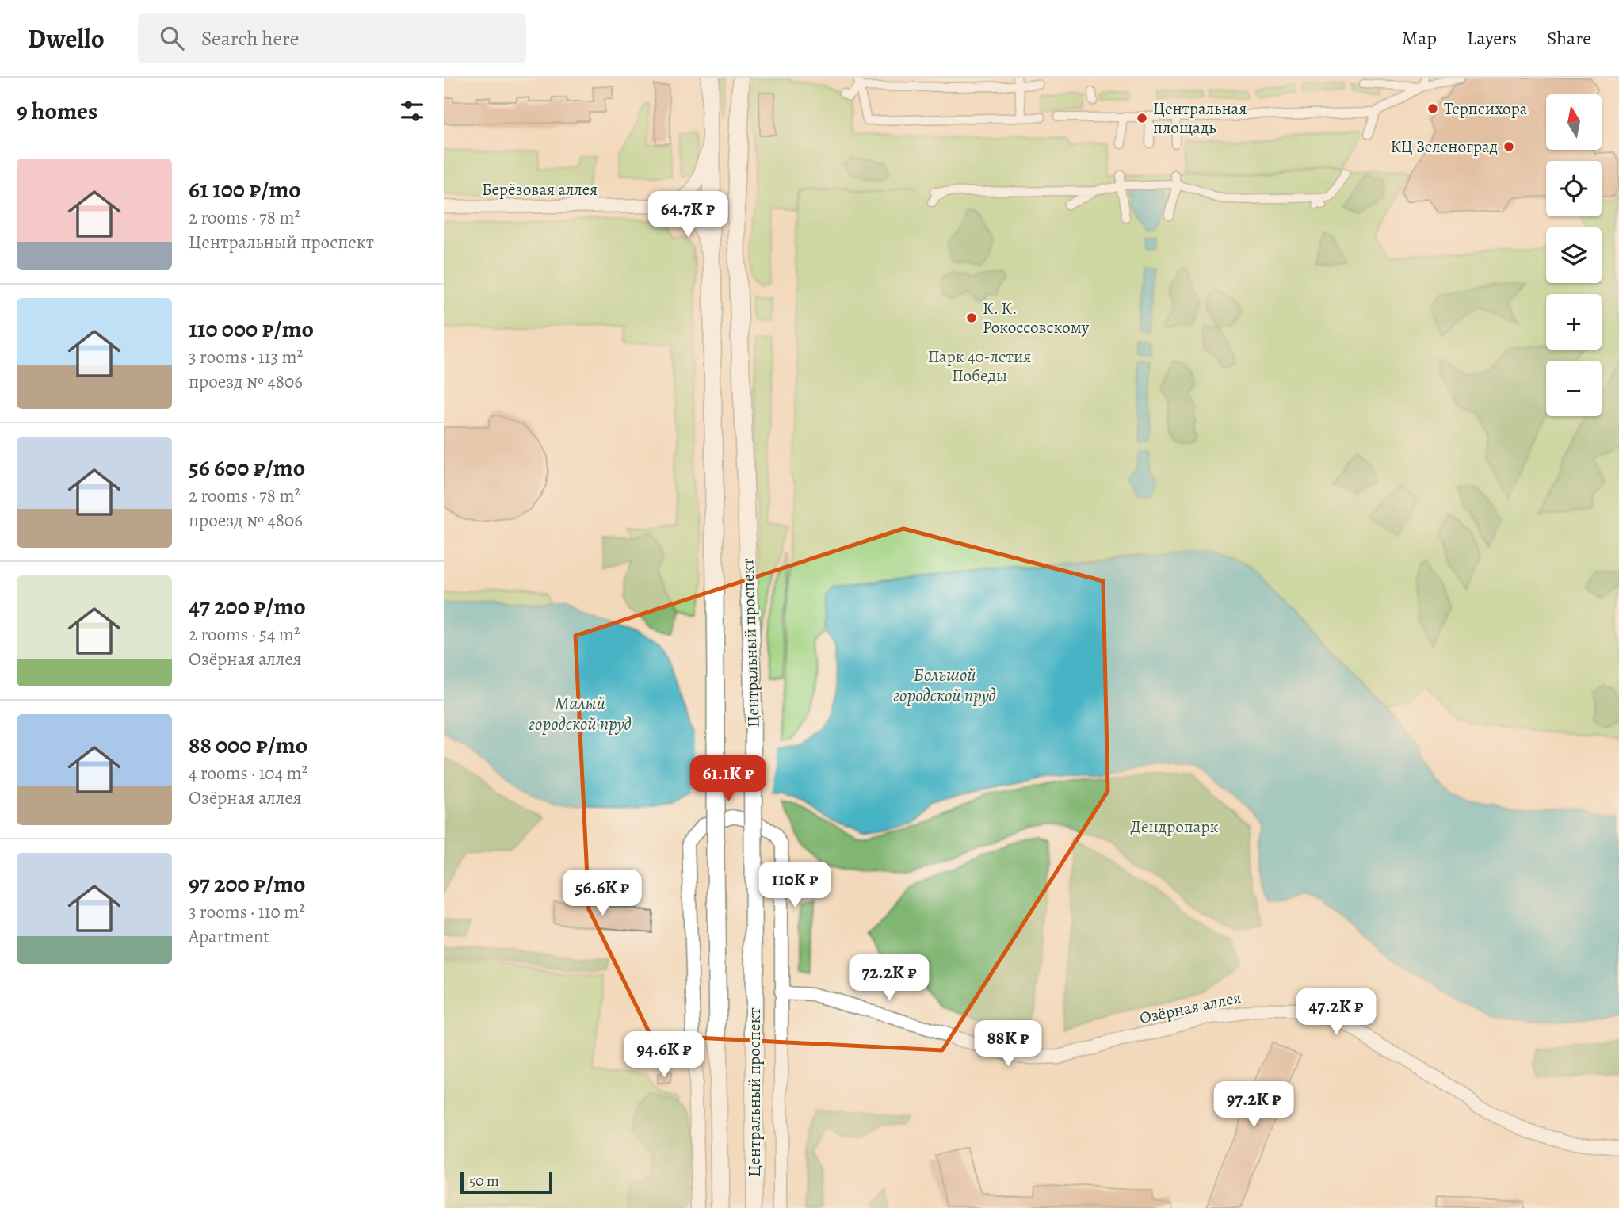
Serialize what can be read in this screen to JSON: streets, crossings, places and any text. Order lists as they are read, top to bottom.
{
  "streets": {
    "main road": ["Центральный проспект"],
    "street": ["Берёзовая аллея", "Озёрная аллея"]
  },
  "water": ["Большой городской пруд", "Малый городской пруд"],
  "parks": ["Парк 40-летия Победы", "Дендропарк"],
  "places": [
    "Терпсихора",
    "Центральная площадь",
    "КЦ Зеленоград",
    "К. К. Рокоссовскому"
  ],
  "scale_bar": "50 m",
  "north": "top",
  "page": {
    "header": "Dwello",
    "search": "Search here",
    "nav": ["Map", "Layers", "Share"],
    "heading": "9 homes",
    "map_buttons": ["+", "−"],
    "list": [
      {
        "name": "61 100 ₽/mo",
        "note": "2 rooms · 78 m² · Центральный проспект"
      },
      {
        "name": "110 000 ₽/mo",
        "note": "3 rooms · 113 m² · проезд № 4806"
      },
      {
        "name": "56 600 ₽/mo",
        "note": "2 rooms · 78 m² · проезд № 4806"
      },
      {
        "name": "47 200 ₽/mo",
        "note": "2 rooms · 54 m² · Озёрная аллея"
      },
      {
        "name": "88 000 ₽/mo",
        "note": "4 rooms · 104 m² · Озёрная аллея"
      },
      {
        "name": "97 200 ₽/mo",
        "note": "3 rooms · 110 m² · Apartment"
      }
    ],
    "price": [
      "64.7K ₽",
      "61.1K ₽",
      "110K ₽",
      "56.6K ₽",
      "72.2K ₽",
      "47.2K ₽",
      "88K ₽",
      "94.6K ₽",
      "97.2K ₽"
    ],
    "scale": "50 m"
  }
}
